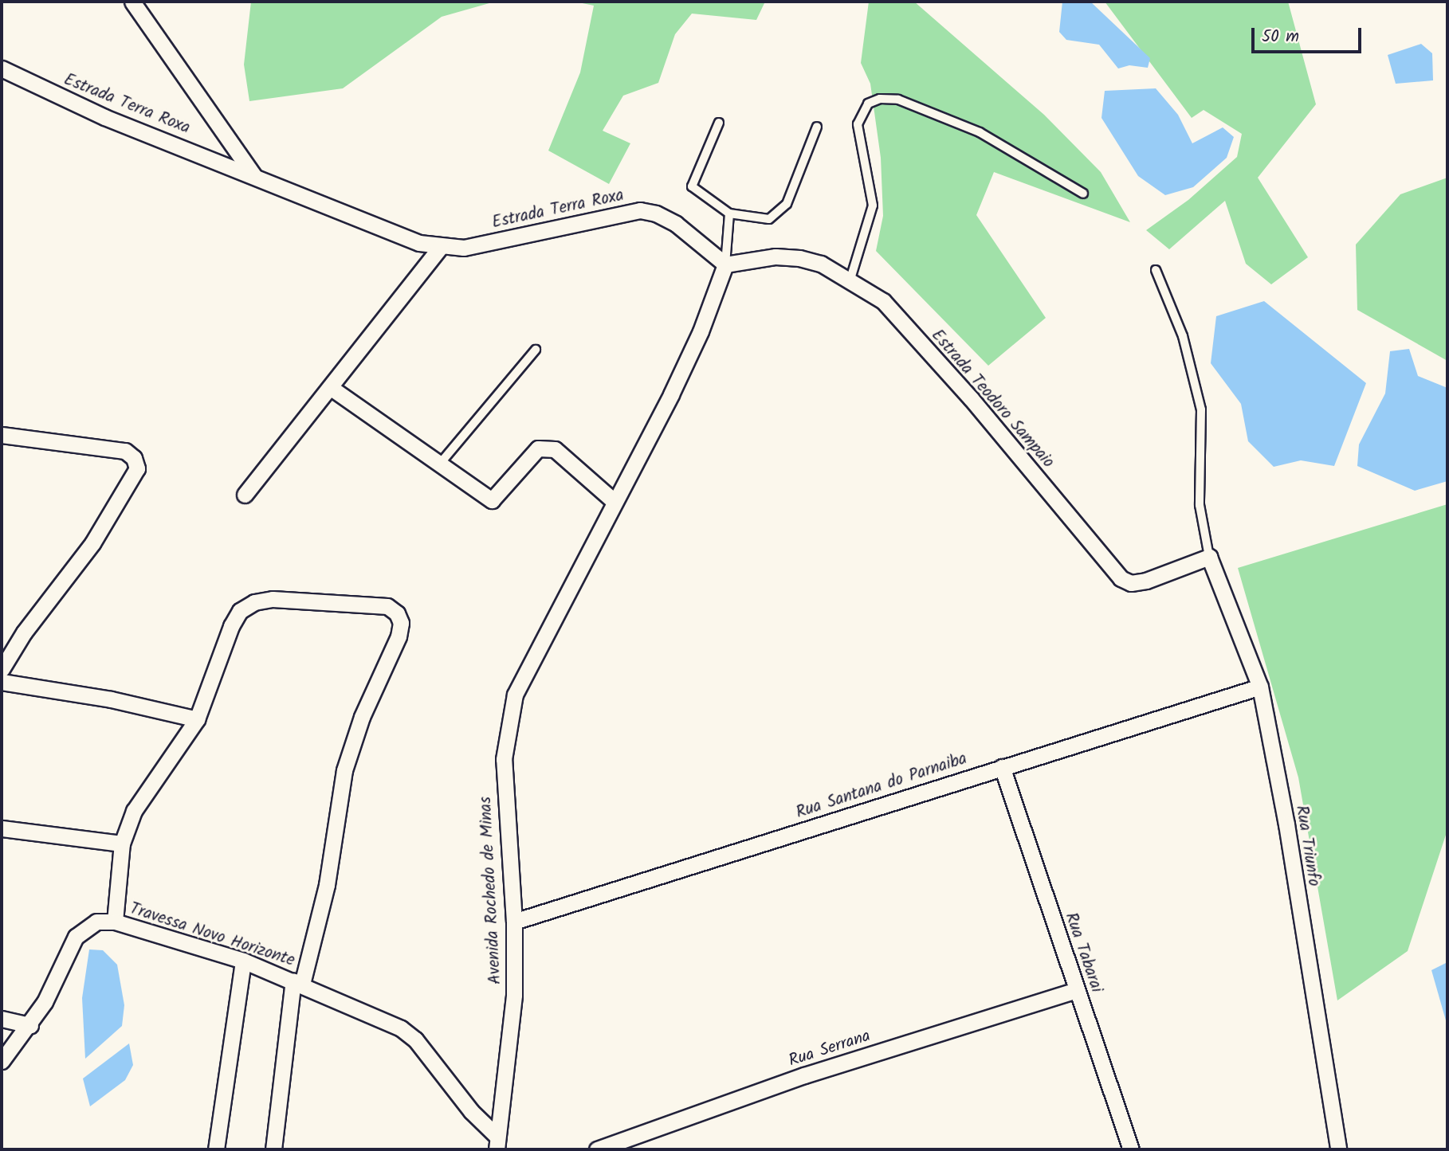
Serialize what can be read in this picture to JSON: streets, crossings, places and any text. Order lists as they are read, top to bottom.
{
  "streets": {
    "street": [
      "Estrada Terra Roxa",
      "Estrada Teodoro Sampaio",
      "Rua Santana do Parnaiba",
      "Rua Triunfo",
      "Avenida Rochedo de Minas",
      "Travessa Novo Horizonte",
      "Rua Tabarai",
      "Rua Serrana"
    ]
  },
  "crossings": [
    ["Estrada Terra Roxa", "Estrada Teodoro Sampaio"],
    ["Estrada Teodoro Sampaio", "Rua Triunfo"],
    ["Rua Santana do Parnaiba", "Rua Triunfo"],
    ["Rua Santana do Parnaiba", "Avenida Rochedo de Minas"],
    ["Rua Santana do Parnaiba", "Rua Tabarai"],
    ["Avenida Rochedo de Minas", "Travessa Novo Horizonte"],
    ["Rua Tabarai", "Rua Serrana"]
  ],
  "scale_bar": "50 m"
}
